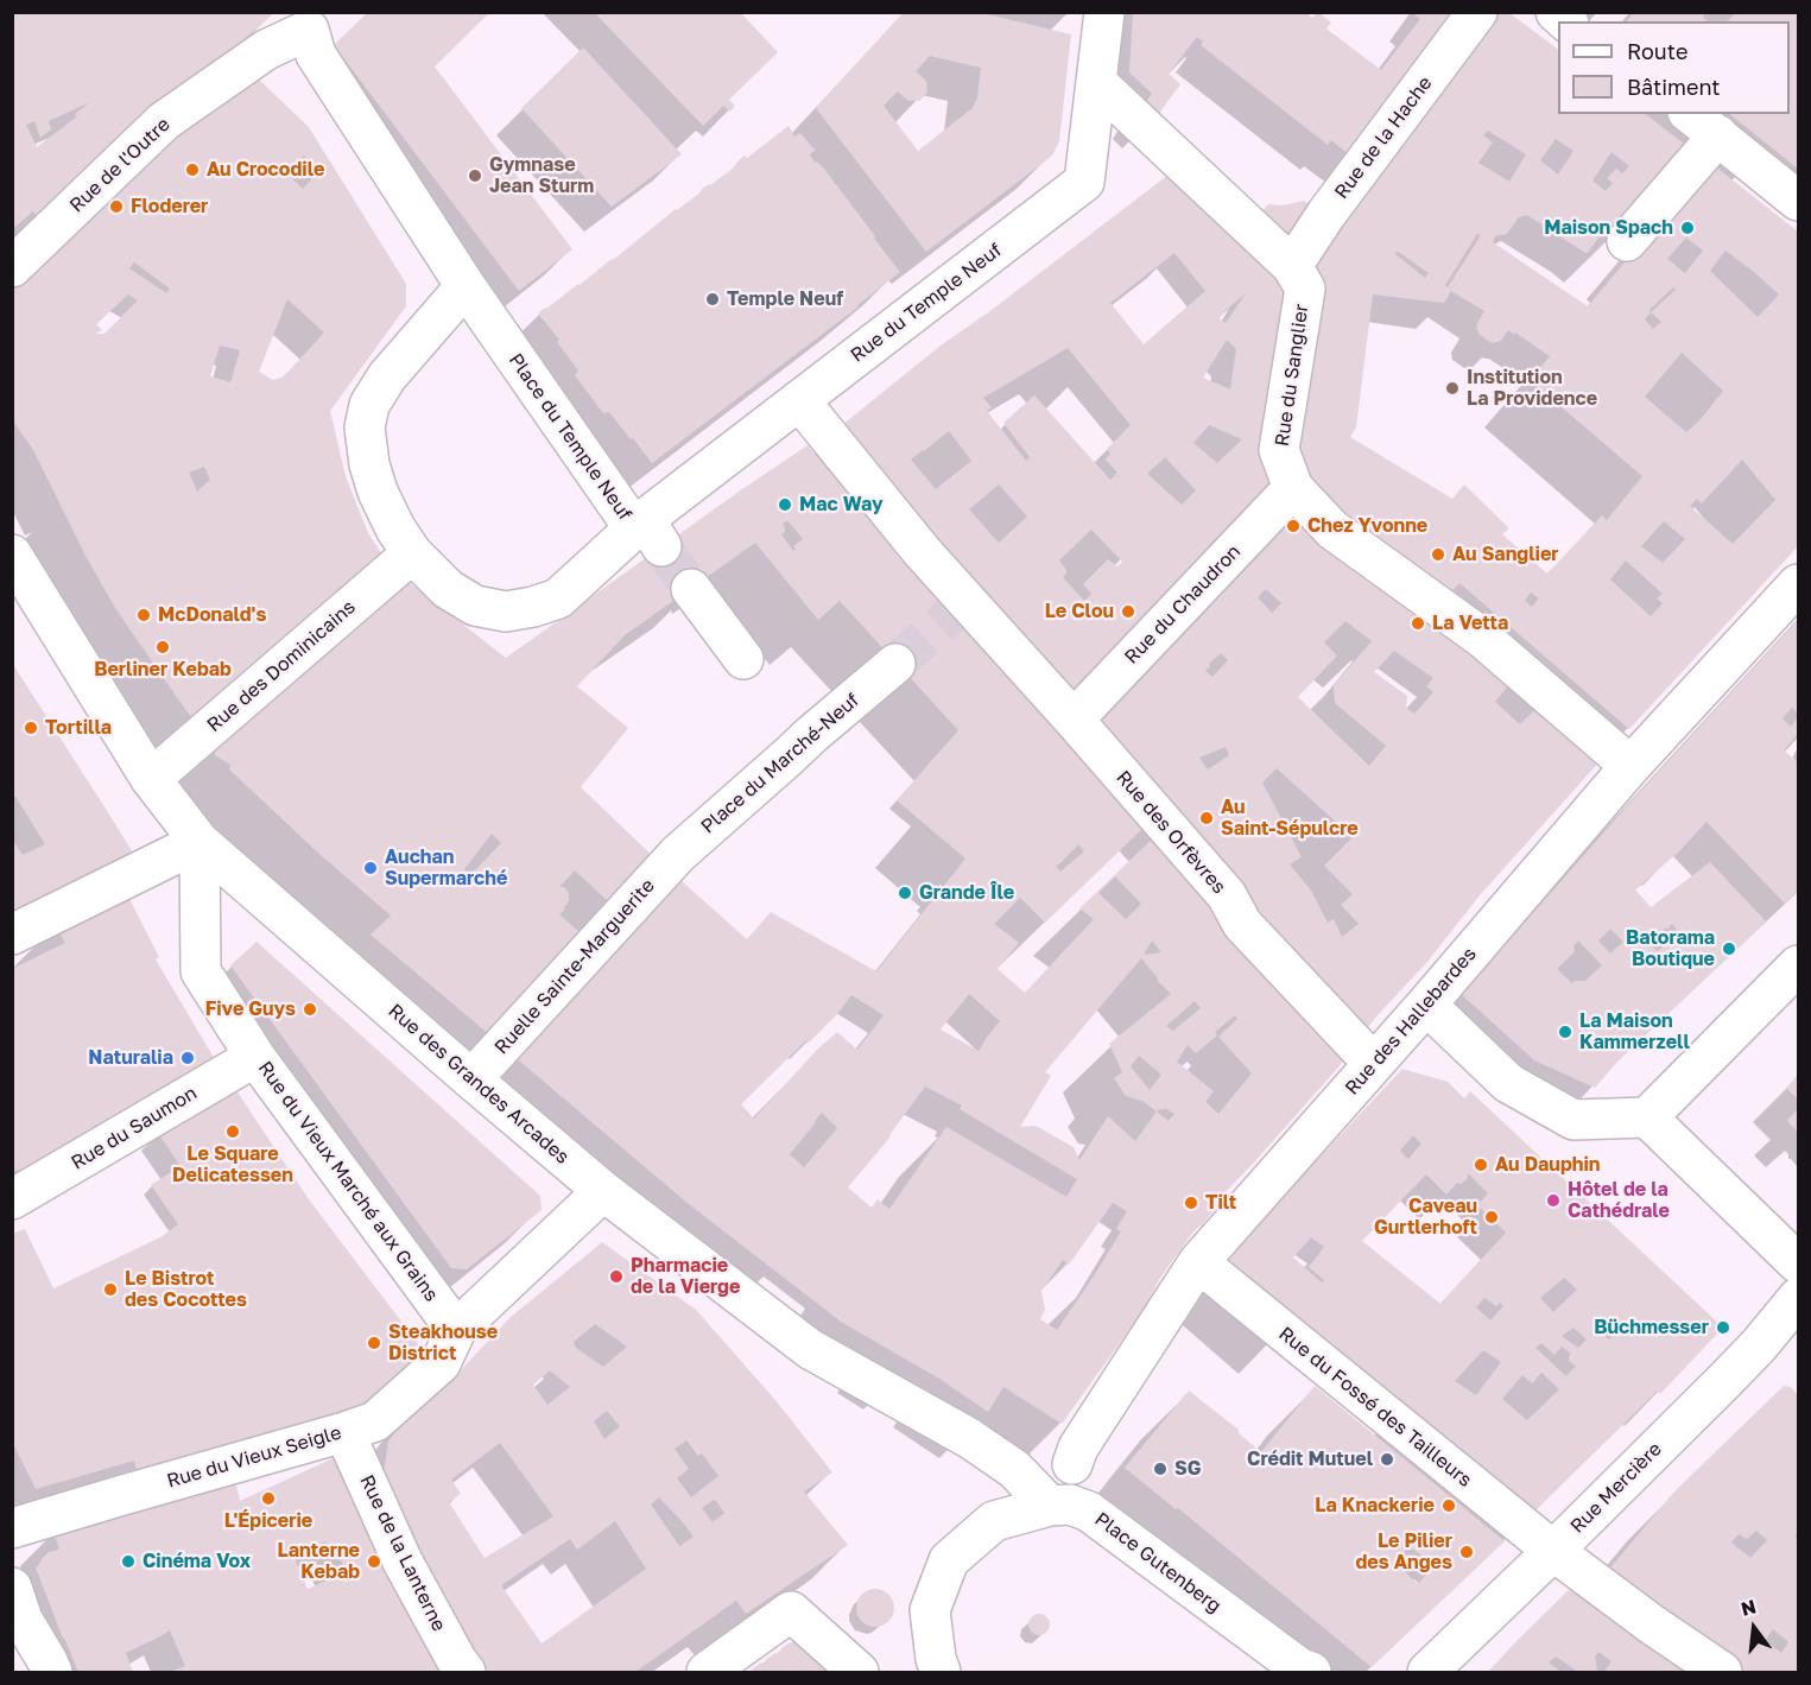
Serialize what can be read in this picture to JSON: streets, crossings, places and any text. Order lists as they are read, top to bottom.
{
  "streets": {
    "street": [
      "Rue de la Hache",
      "Rue de l'Outre",
      "Rue du Temple Neuf",
      "Rue du Sanglier",
      "Place du Temple Neuf",
      "Rue du Chaudron",
      "Rue des Dominicains",
      "Place du Marché-Neuf",
      "Rue des Orfèvres",
      "Ruelle Sainte-Marguerite",
      "Rue des Hallebardes",
      "Rue des Grandes Arcades",
      "Rue du Saumon",
      "Rue du Vieux Marché aux Grains",
      "Rue du Fossé des Tailleurs",
      "Rue du Vieux Seigle",
      "Rue Mercière",
      "Rue de la Lanterne",
      "Place Gutenberg"
    ]
  },
  "crossings": [
    ["Rue de la Hache", "Rue du Sanglier"],
    ["Rue de l'Outre", "Place du Temple Neuf"],
    ["Rue du Temple Neuf", "Rue du Sanglier"],
    ["Rue du Temple Neuf", "Place du Temple Neuf"],
    ["Rue du Temple Neuf", "Rue des Orfèvres"],
    ["Rue du Sanglier", "Rue du Chaudron"],
    ["Rue du Sanglier", "Rue des Hallebardes"],
    ["Place du Temple Neuf", "Rue des Dominicains"],
    ["Rue du Chaudron", "Rue des Orfèvres"],
    ["Rue des Dominicains", "Rue des Grandes Arcades"],
    ["Place du Marché-Neuf", "Ruelle Sainte-Marguerite"],
    ["Rue des Orfèvres", "Rue des Hallebardes"],
    ["Ruelle Sainte-Marguerite", "Rue des Grandes Arcades"],
    ["Rue des Hallebardes", "Rue des Grandes Arcades"],
    ["Rue des Hallebardes", "Rue du Fossé des Tailleurs"],
    ["Rue des Grandes Arcades", "Rue du Vieux Marché aux Grains"],
    ["Rue des Grandes Arcades", "Place Gutenberg"],
    ["Rue du Saumon", "Rue du Vieux Marché aux Grains"],
    ["Rue du Vieux Marché aux Grains", "Rue du Vieux Seigle"],
    ["Rue du Fossé des Tailleurs", "Rue Mercière"],
    ["Rue du Vieux Seigle", "Rue de la Lanterne"]
  ],
  "places": [
    "Au Crocodile",
    "Gymnase Jean Sturm",
    "Floderer",
    "Maison Spach",
    "Temple Neuf",
    "Institution La Providence",
    "Mac Way",
    "Chez Yvonne",
    "Au Sanglier",
    "Le Clou",
    "McDonald's",
    "La Vetta",
    "Berliner Kebab",
    "Tortilla",
    "Au Saint-Sépulcre",
    "Auchan Supermarché",
    "Grande Île",
    "Batorama Boutique",
    "Five Guys",
    "La Maison Kammerzell",
    "Naturalia",
    "Le Square Delicatessen",
    "Au Dauphin",
    "Hôtel de la Cathédrale",
    "Tilt",
    "Caveau Gurtlerhoft",
    "Pharmacie de la Vierge",
    "Le Bistrot des Cocottes",
    "Büchmesser",
    "Steakhouse District",
    "Crédit Mutuel",
    "SG",
    "L'Épicerie",
    "La Knackerie",
    "Le Pilier des Anges",
    "Cinéma Vox",
    "Lanterne Kebab"
  ],
  "legend": ["Route", "Bâtiment"],
  "north": "top"
}
